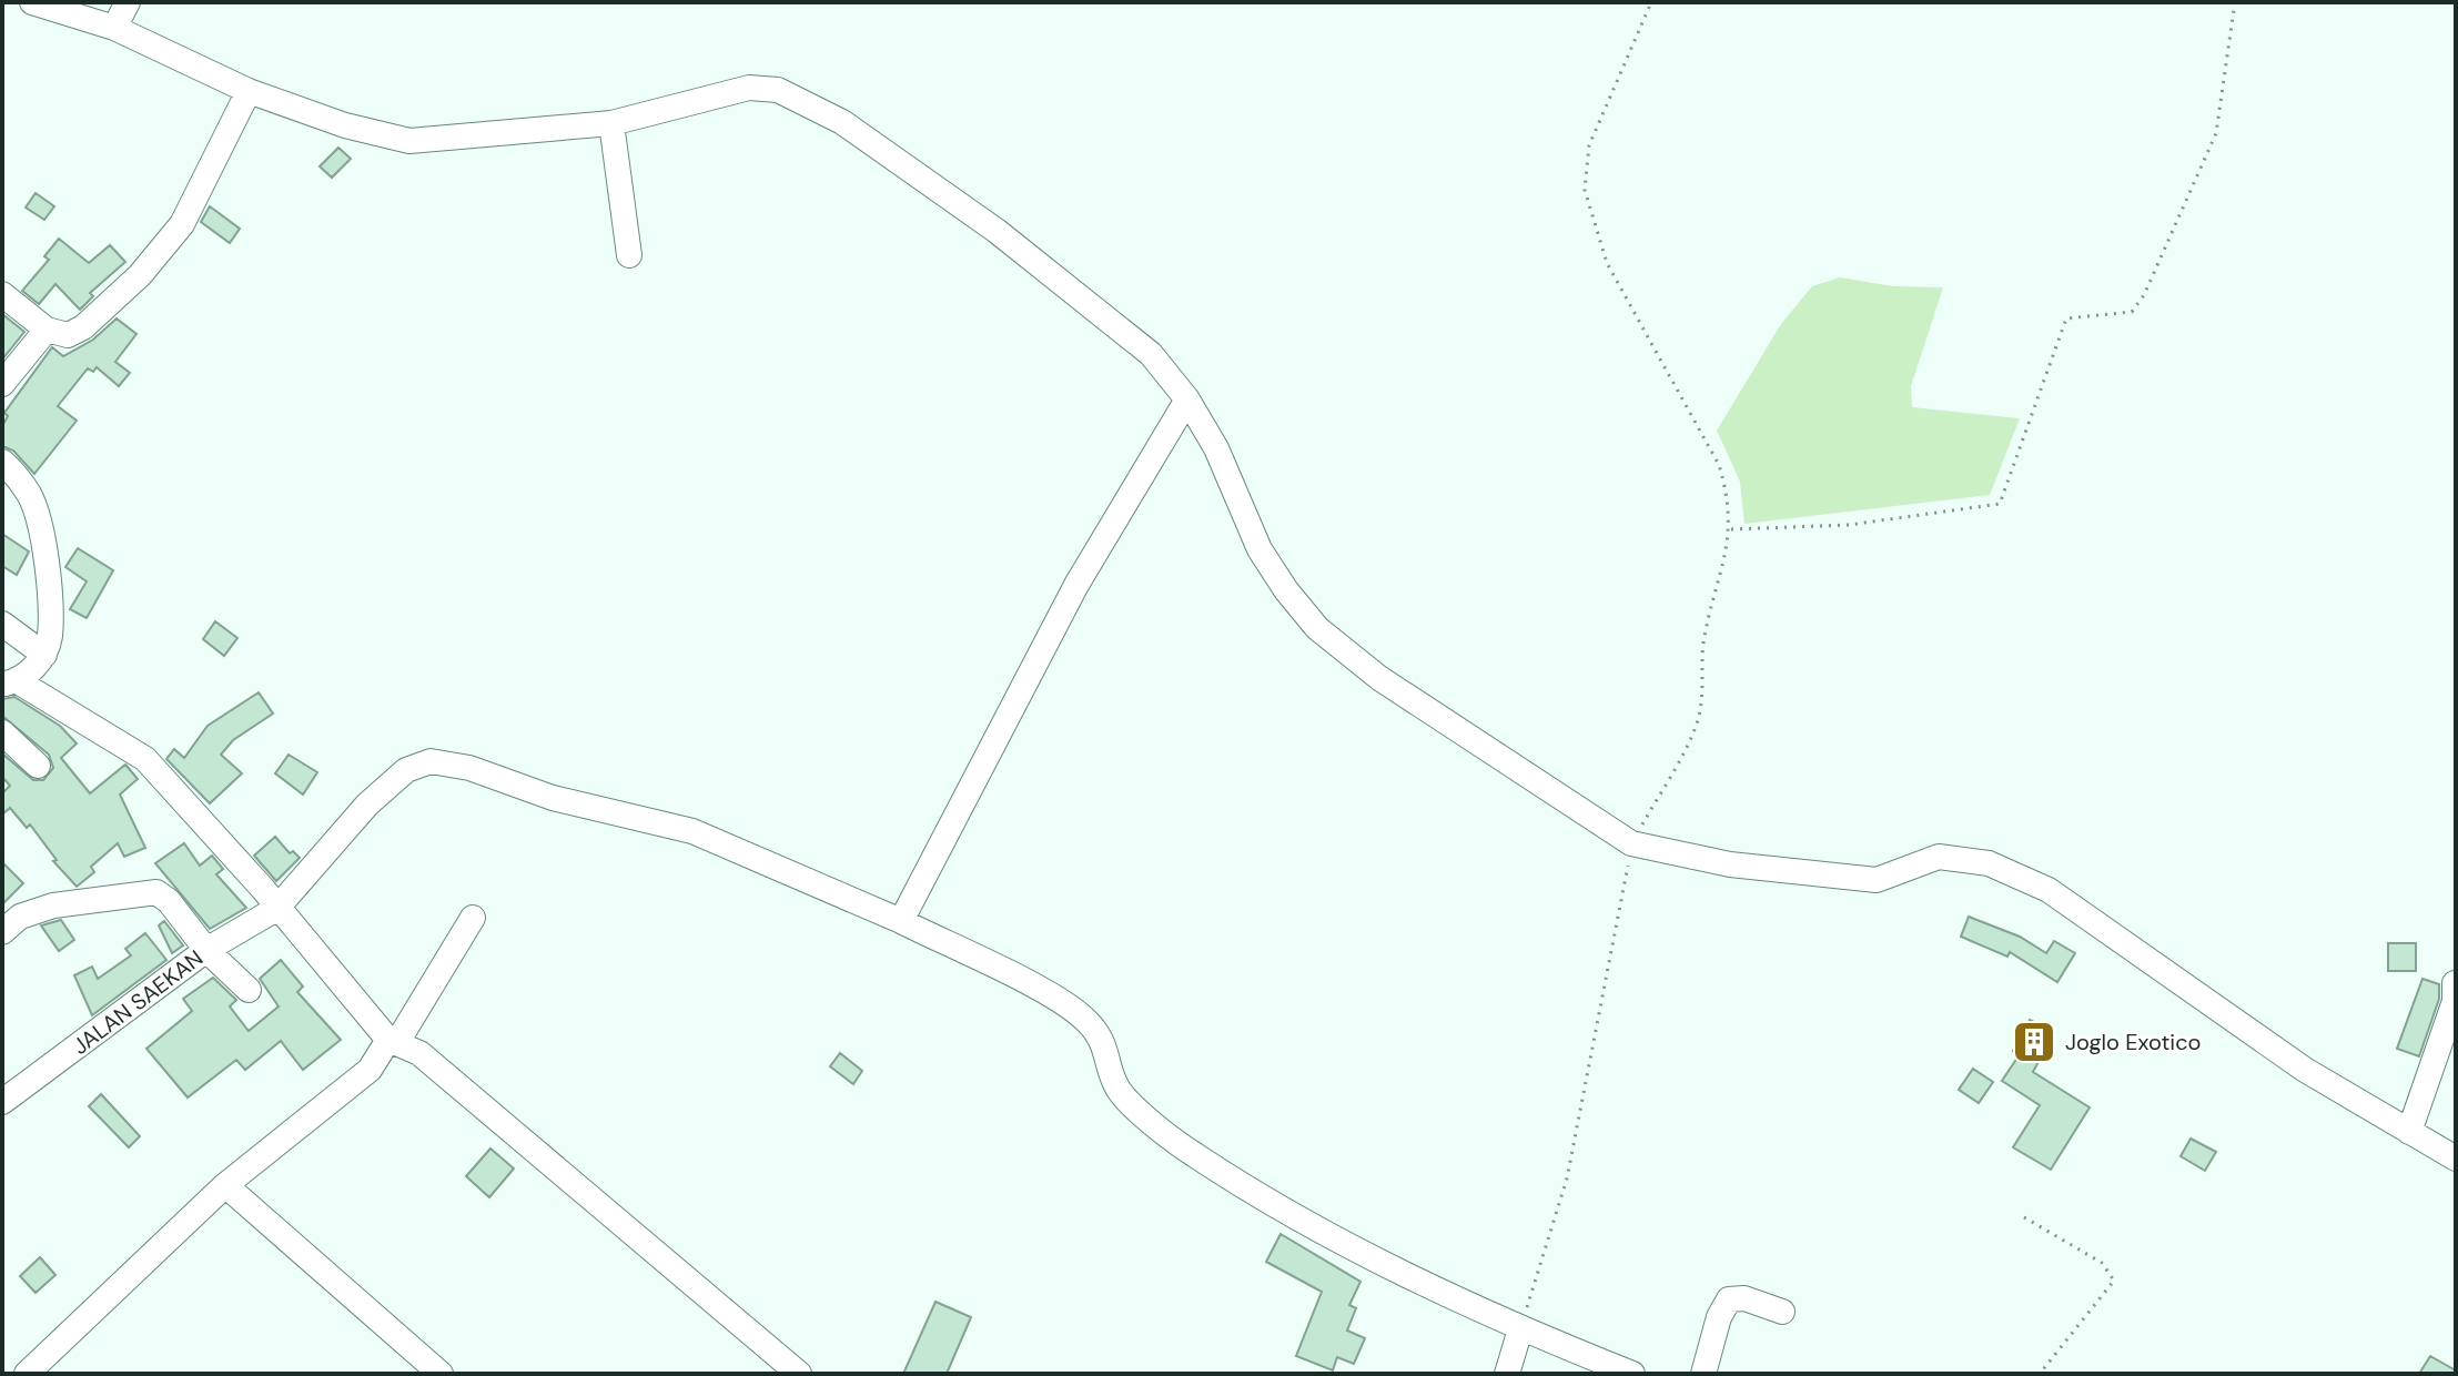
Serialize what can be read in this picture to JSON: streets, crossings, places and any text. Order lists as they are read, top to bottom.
{
  "streets": {
    "street": ["JALAN SAEKAN"]
  },
  "places": {
    "building": ["Joglo Exotico"]
  }
}
